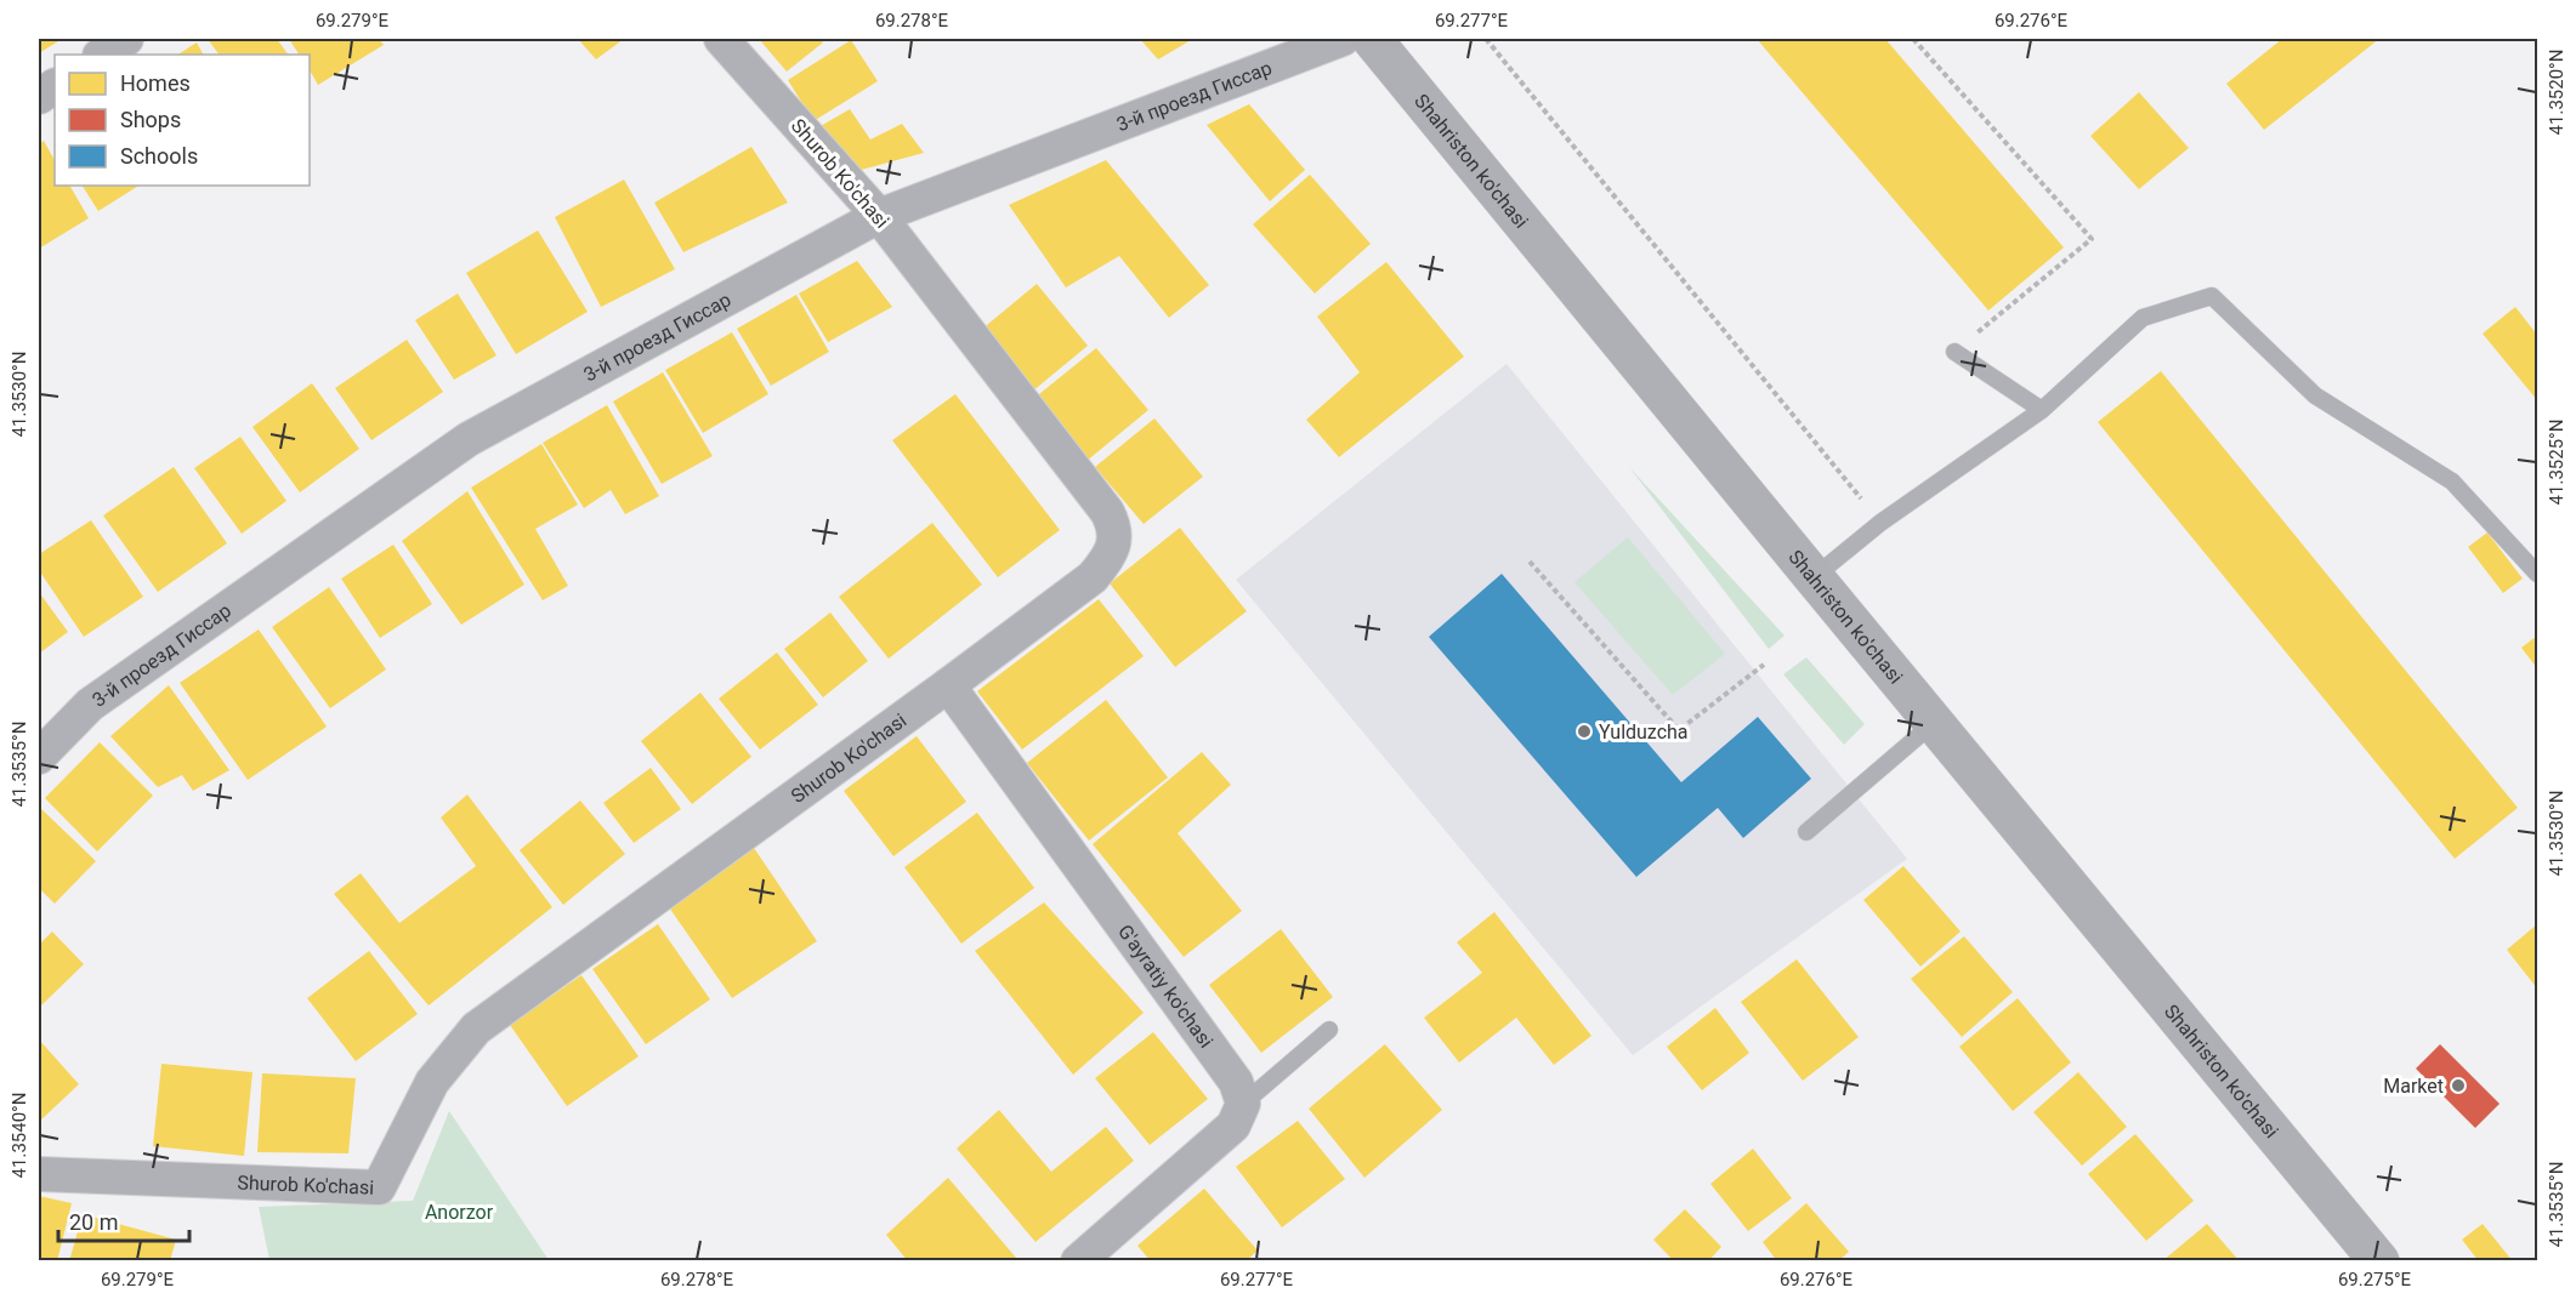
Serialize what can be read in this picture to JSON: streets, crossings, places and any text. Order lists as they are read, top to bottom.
{
  "streets": {
    "main road": ["Shahriston ko'chasi"],
    "street": ["3-й проезд Гиссар", "Shurob Ko'chasi", "G'ayratiy ko'chasi"]
  },
  "crossings": [
    ["3-й проезд Гиссар", "Shurob Ko'chasi"],
    ["Shurob Ko'chasi", "G'ayratiy ko'chasi"]
  ],
  "parks": ["Anorzor"],
  "places": ["Yulduzcha", "Market"],
  "legend": ["Homes", "Shops", "Schools"],
  "scale_bar": "20 m",
  "coordinates": [
    "69.279°E",
    "69.278°E",
    "69.277°E",
    "69.276°E",
    "41.3520°N",
    "41.3530°N",
    "41.3525°N",
    "41.3535°N",
    "41.3540°N",
    "69.275°E"
  ]
}
